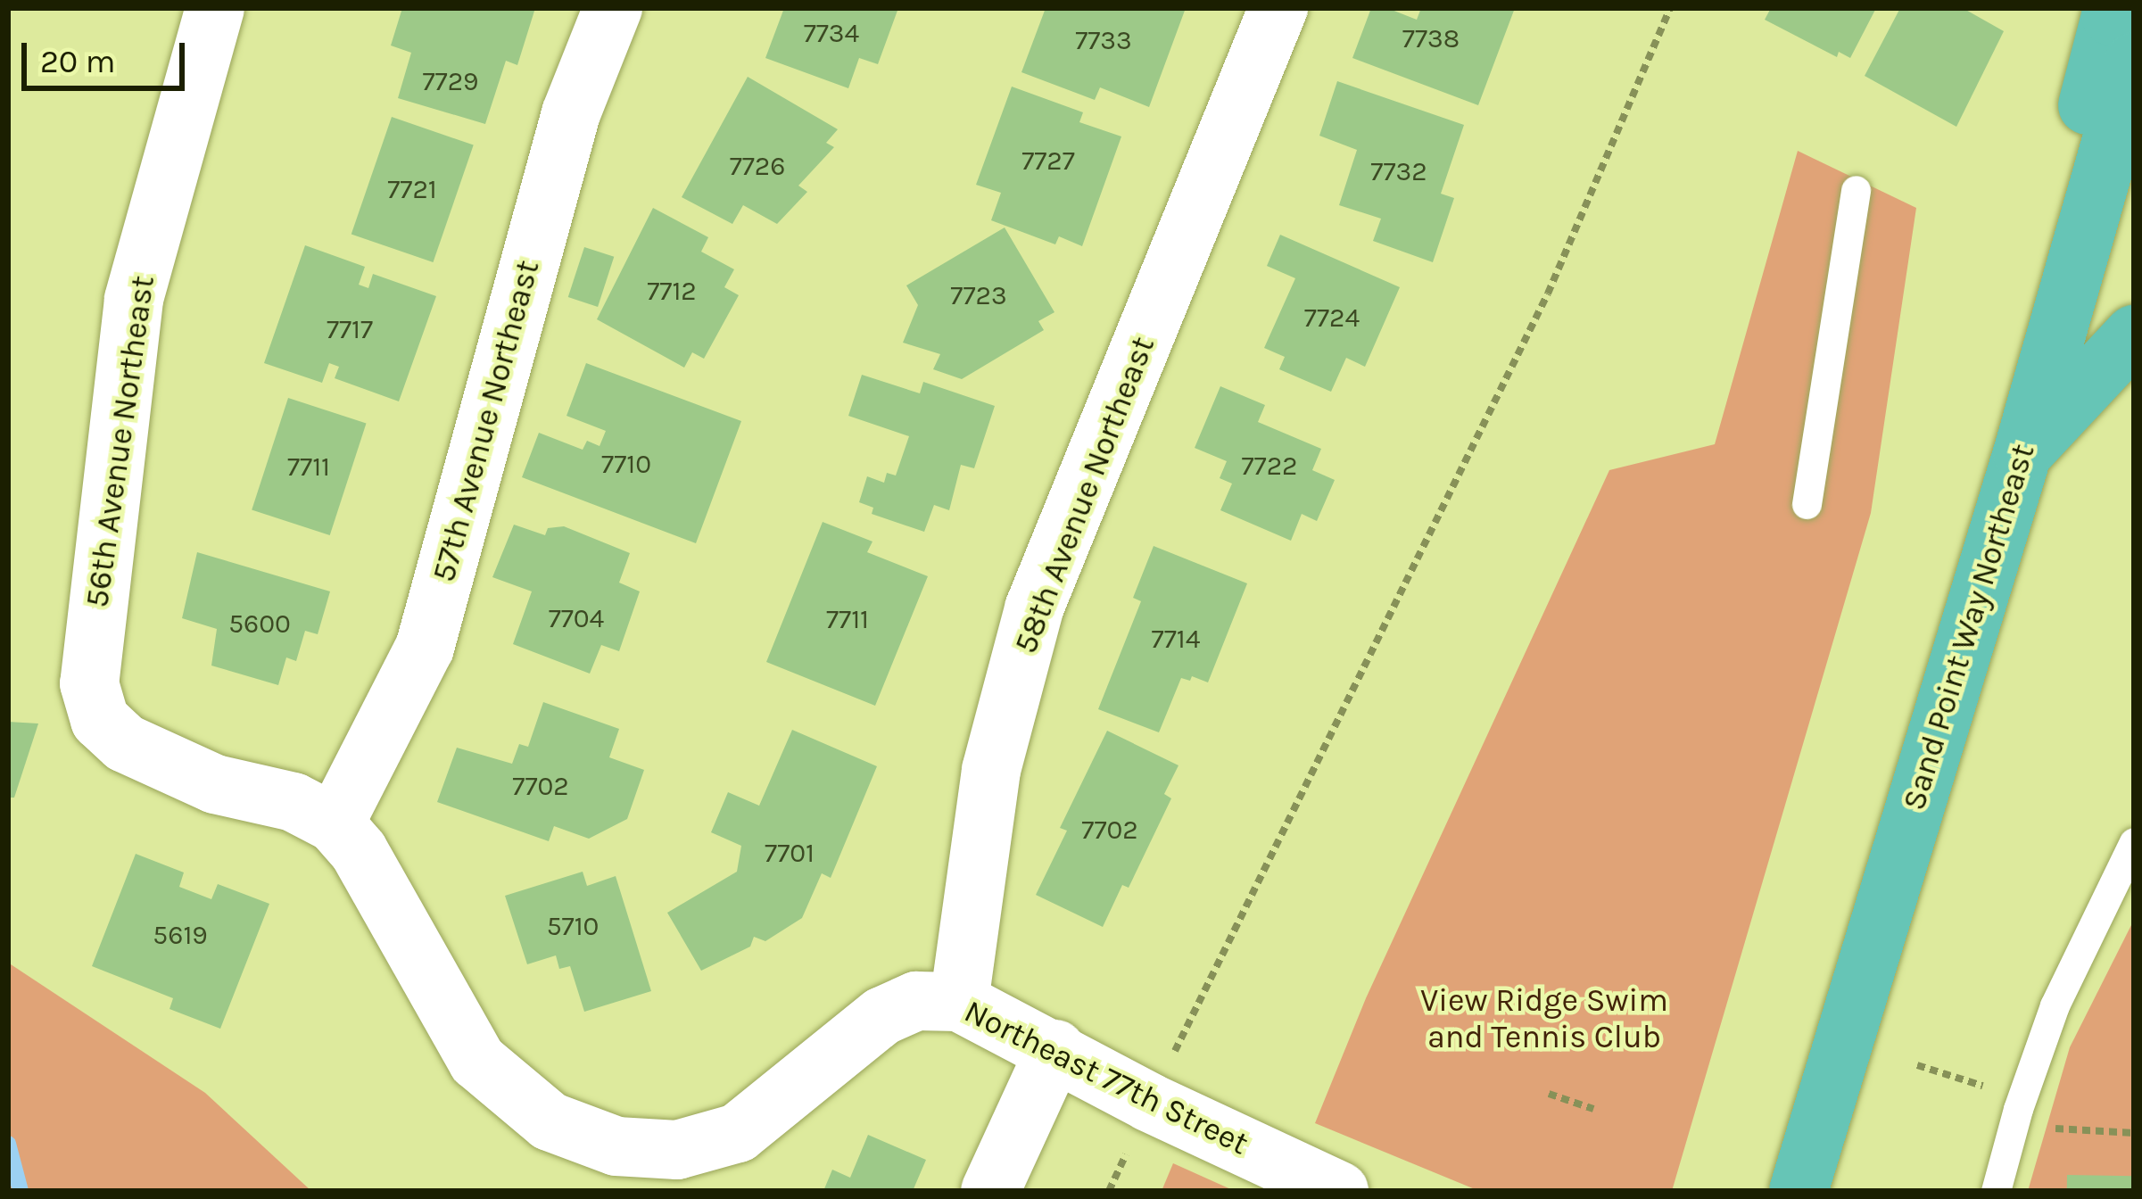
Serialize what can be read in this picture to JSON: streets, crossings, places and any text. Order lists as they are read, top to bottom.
{
  "streets": {
    "main road": ["Sand Point Way Northeast"],
    "street": [
      "57th Avenue Northeast",
      "56th Avenue Northeast",
      "58th Avenue Northeast",
      "Northeast 77th Street"
    ]
  },
  "crossings": [
    ["57th Avenue Northeast", "Northeast 77th Street"],
    ["56th Avenue Northeast", "Northeast 77th Street"],
    ["58th Avenue Northeast", "Northeast 77th Street"]
  ],
  "parks": ["View Ridge Swim and Tennis Club"],
  "house_numbers": [
    "7734",
    "7738",
    "7733",
    "7729",
    "7727",
    "7726",
    "7732",
    "7721",
    "7712",
    "7723",
    "7724",
    "7717",
    "7710",
    "7722",
    "7711",
    "7704",
    "7711",
    "5600",
    "7714",
    "7702",
    "7702",
    "7701",
    "5710",
    "5619"
  ],
  "scale_bar": "20 m"
}
